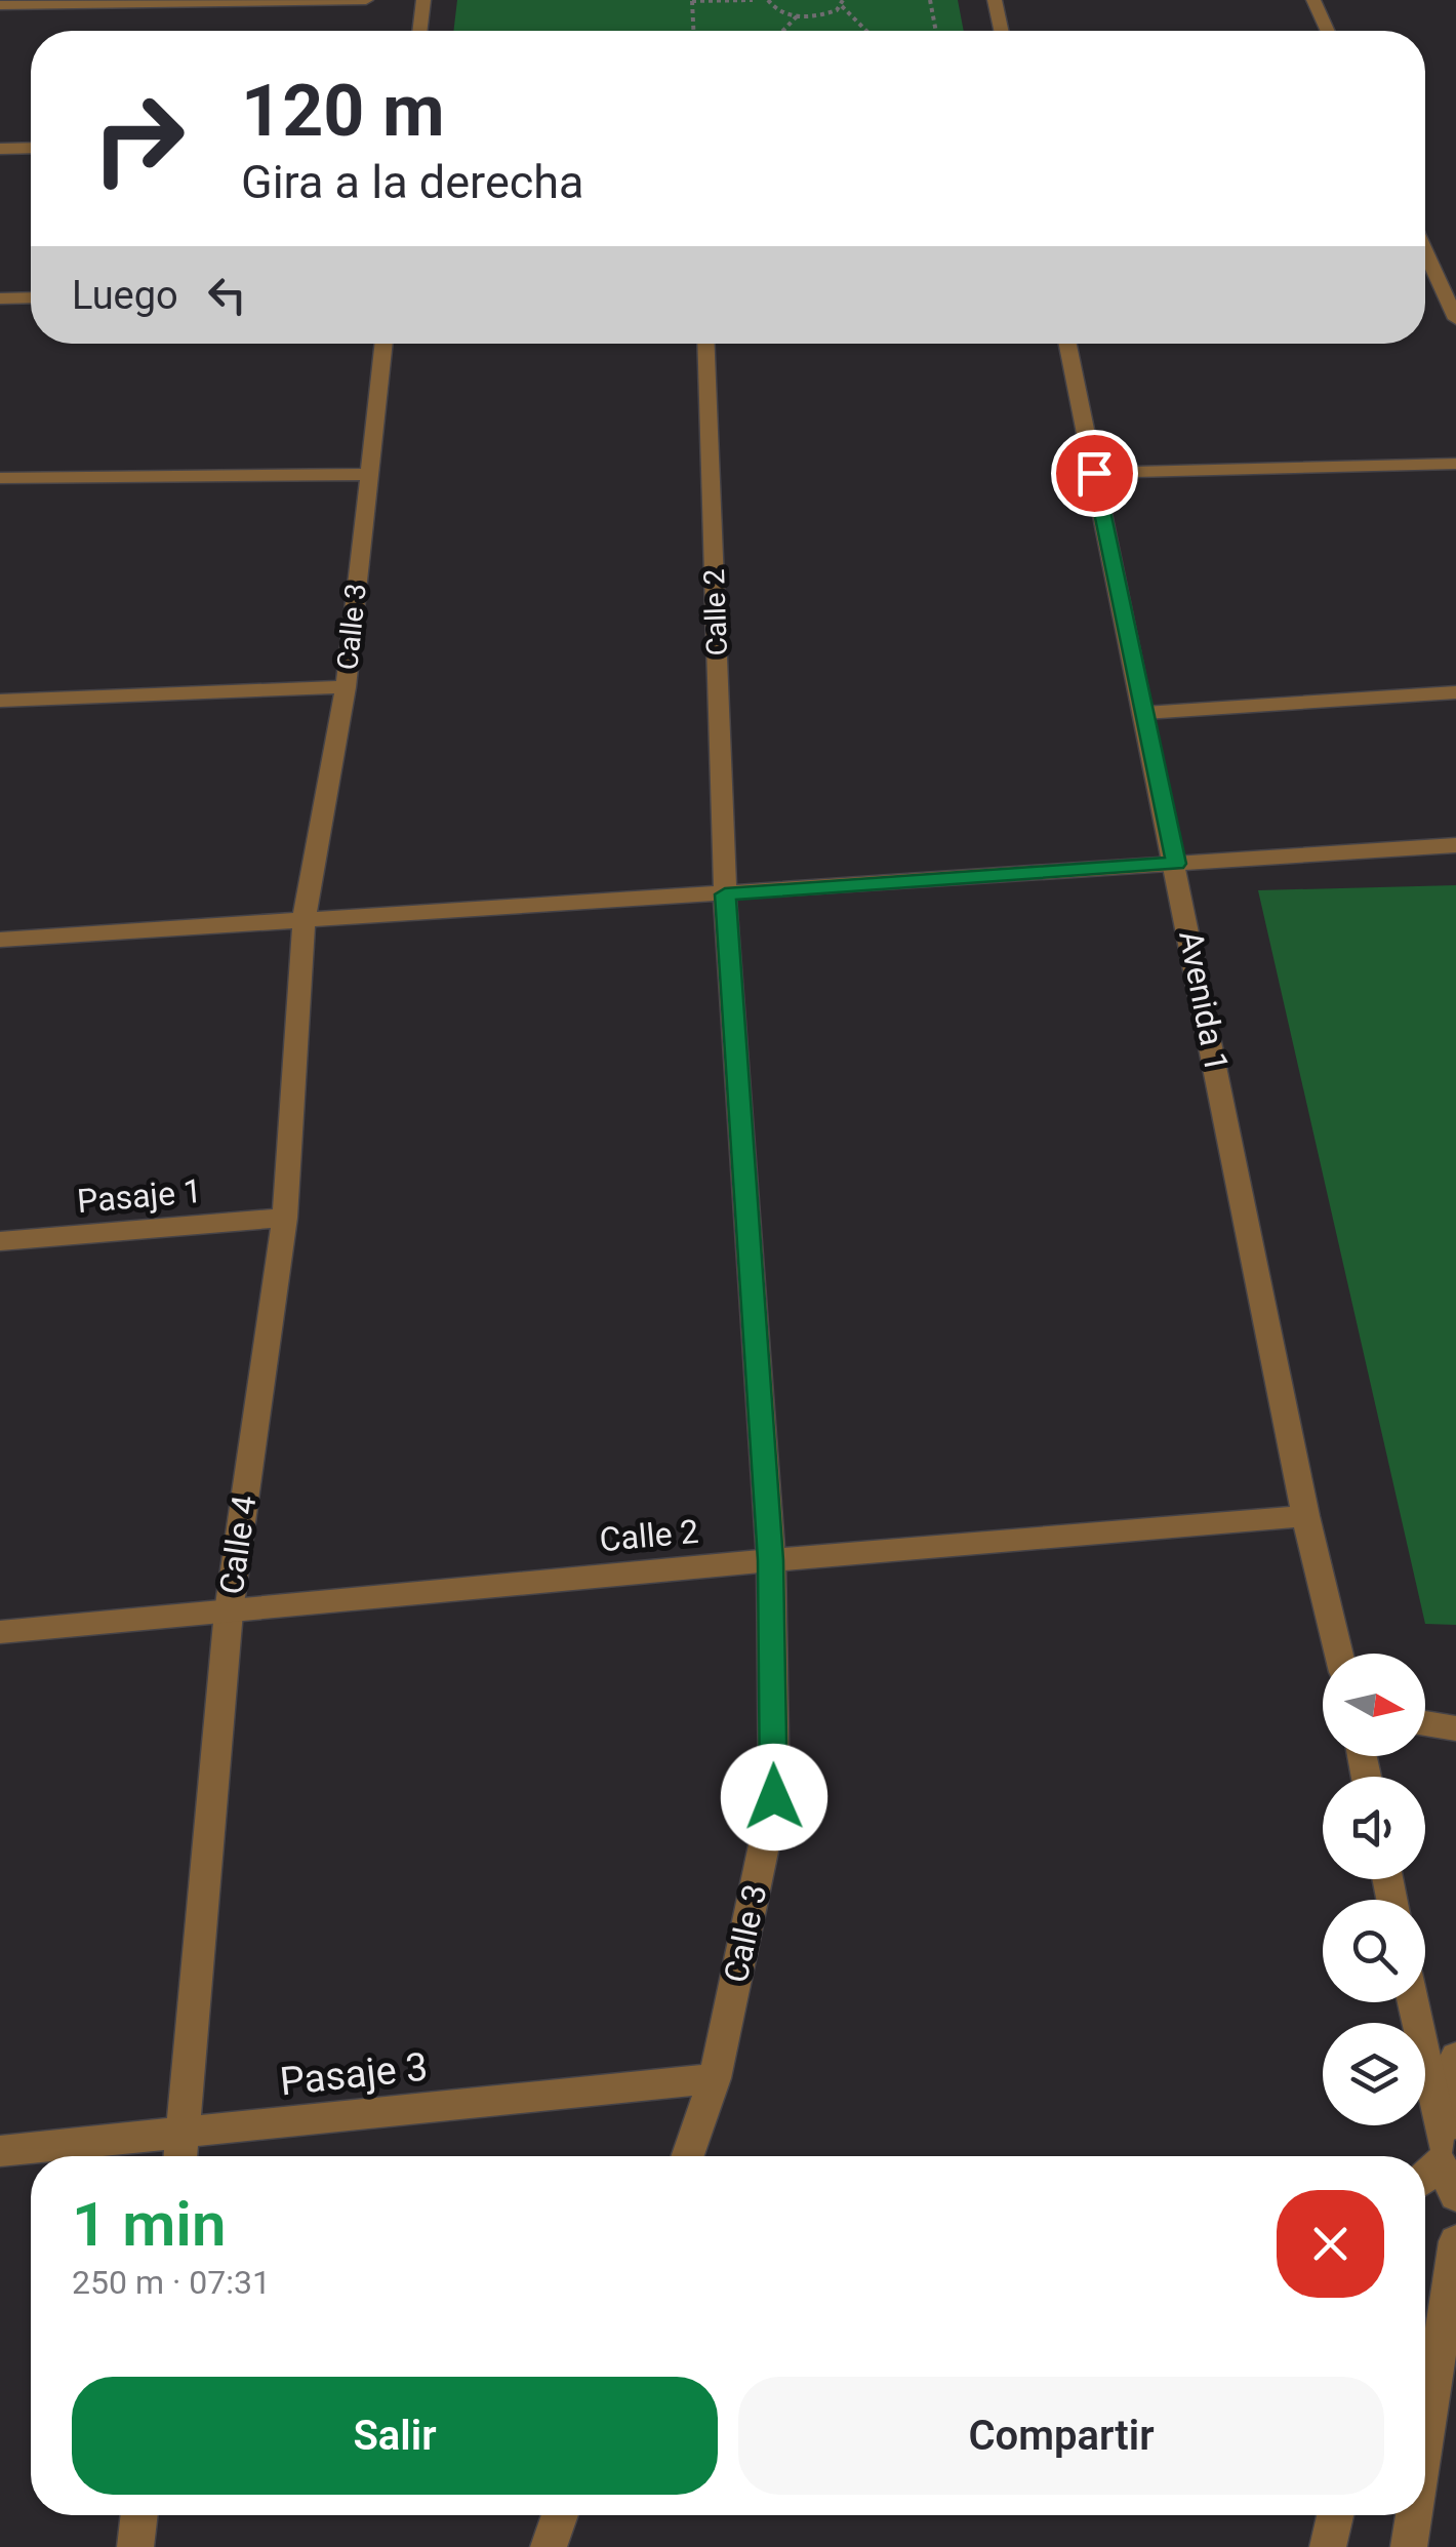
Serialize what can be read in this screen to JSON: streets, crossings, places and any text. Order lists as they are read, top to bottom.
{
  "streets": {
    "street": [
      "Calle 2",
      "Calle 3",
      "Avenida 1",
      "Pasaje 1",
      "Calle 4",
      "Pasaje 3"
    ]
  },
  "crossings": [
    ["Calle 2", "Calle 3"],
    ["Calle 2", "Avenida 1"],
    ["Calle 2", "Calle 4"],
    ["Calle 3", "Calle 4"],
    ["Calle 3", "Pasaje 3"],
    ["Pasaje 1", "Calle 4"],
    ["Calle 4", "Pasaje 3"]
  ],
  "north": "right",
  "page": {
    "turn": ["120 m", "Gira a la derecha"],
    "then": "Luego",
    "heading": ["1 min", "250 m · 07:31"],
    "buttons": ["Salir", "Compartir"]
  }
}
